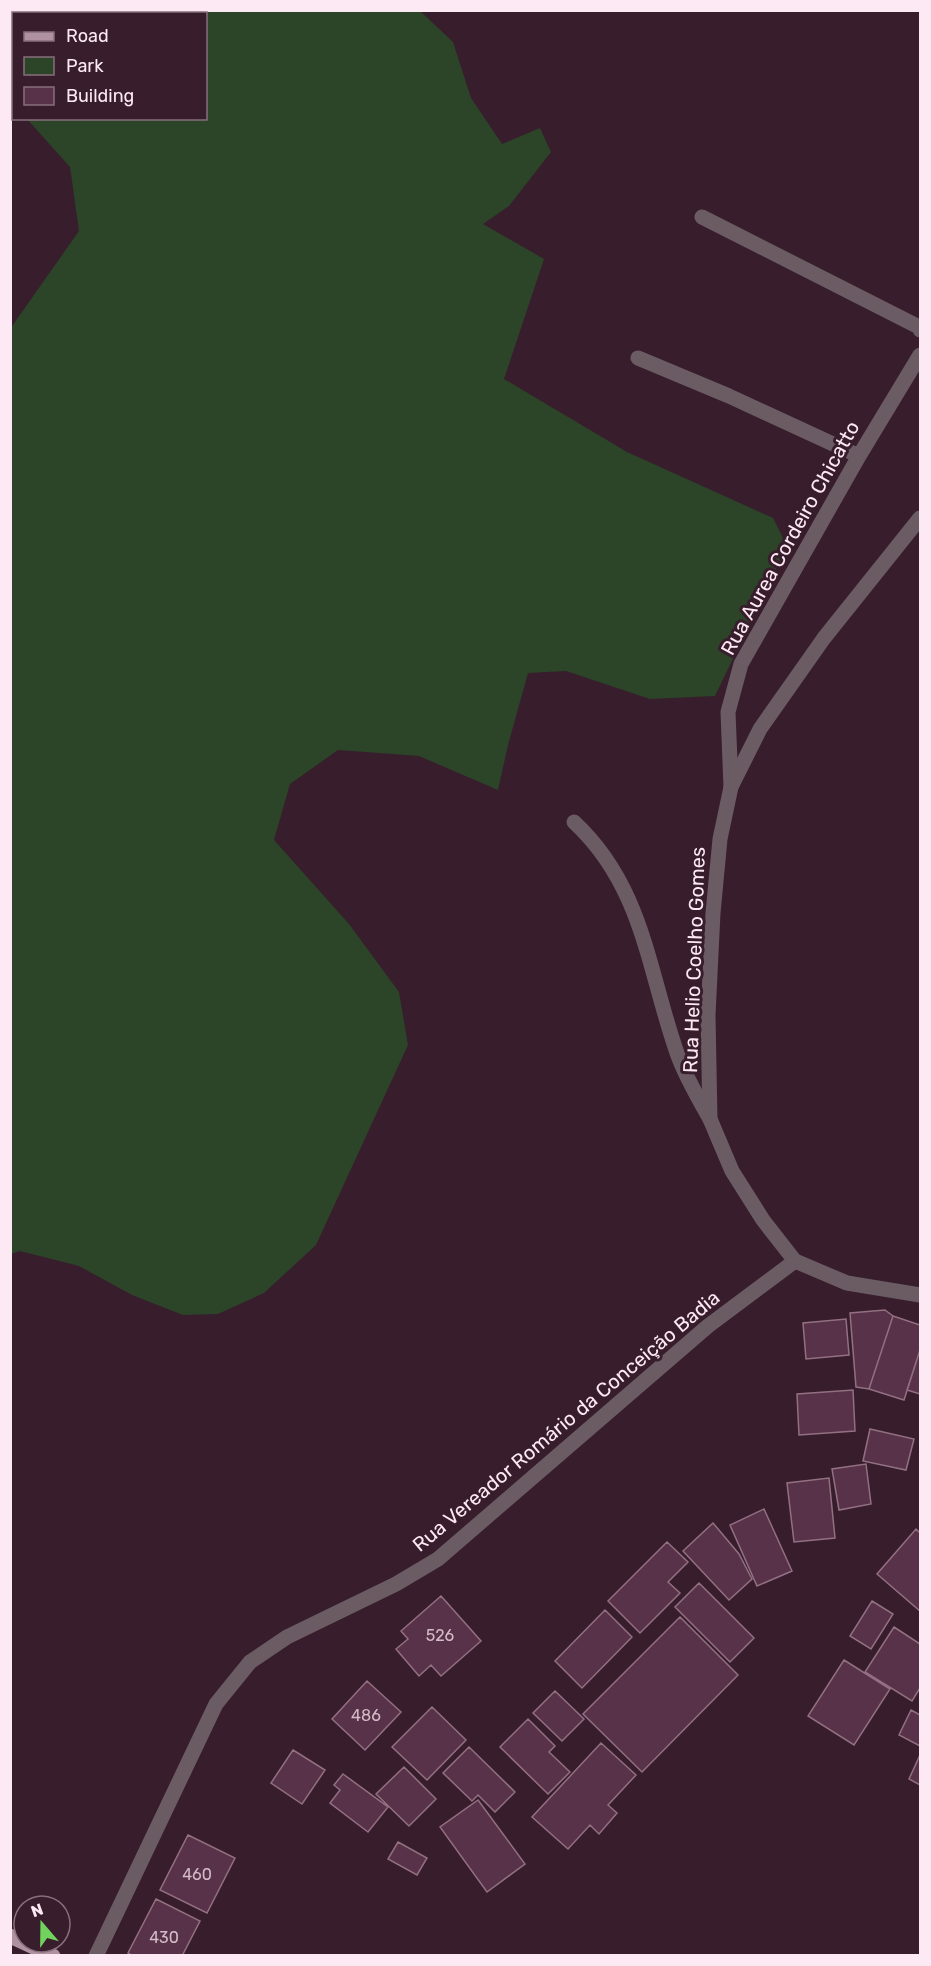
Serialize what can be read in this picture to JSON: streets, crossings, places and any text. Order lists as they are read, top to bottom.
{
  "streets": {
    "street": ["Rua Aurea Cordeiro Chicatto", "Rua Helio Coelho Gomes", "Rua Vereador Romário da Conceição Badia"]
  },
  "crossings": [
    ["Rua Aurea Cordeiro Chicatto", "Rua Helio Coelho Gomes"],
    ["Rua Helio Coelho Gomes", "Rua Vereador Romário da Conceição Badia"]
  ],
  "house_numbers": [
    "526",
    "486",
    "460",
    "430"
  ],
  "legend": ["Road", "Park", "Building"],
  "north": "top"
}
